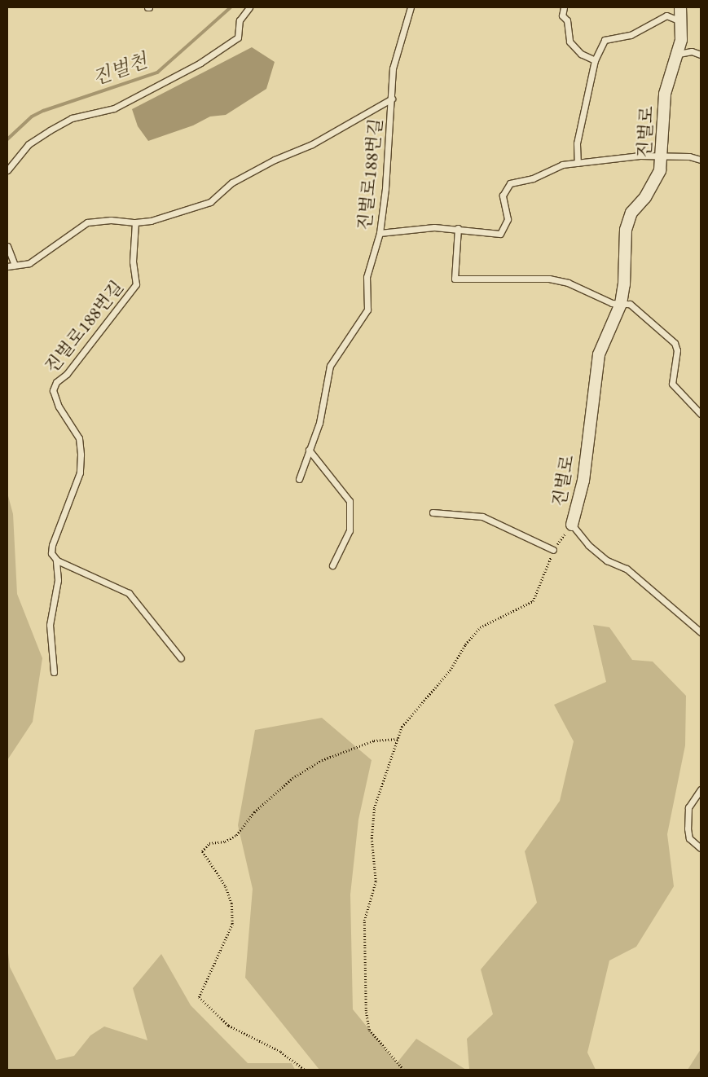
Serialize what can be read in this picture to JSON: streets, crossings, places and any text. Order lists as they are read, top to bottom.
{
  "streets": {
    "street": ["진벌로"],
    "lane": ["진벌로188번길"]
  },
  "water": ["진벌천"]
}
